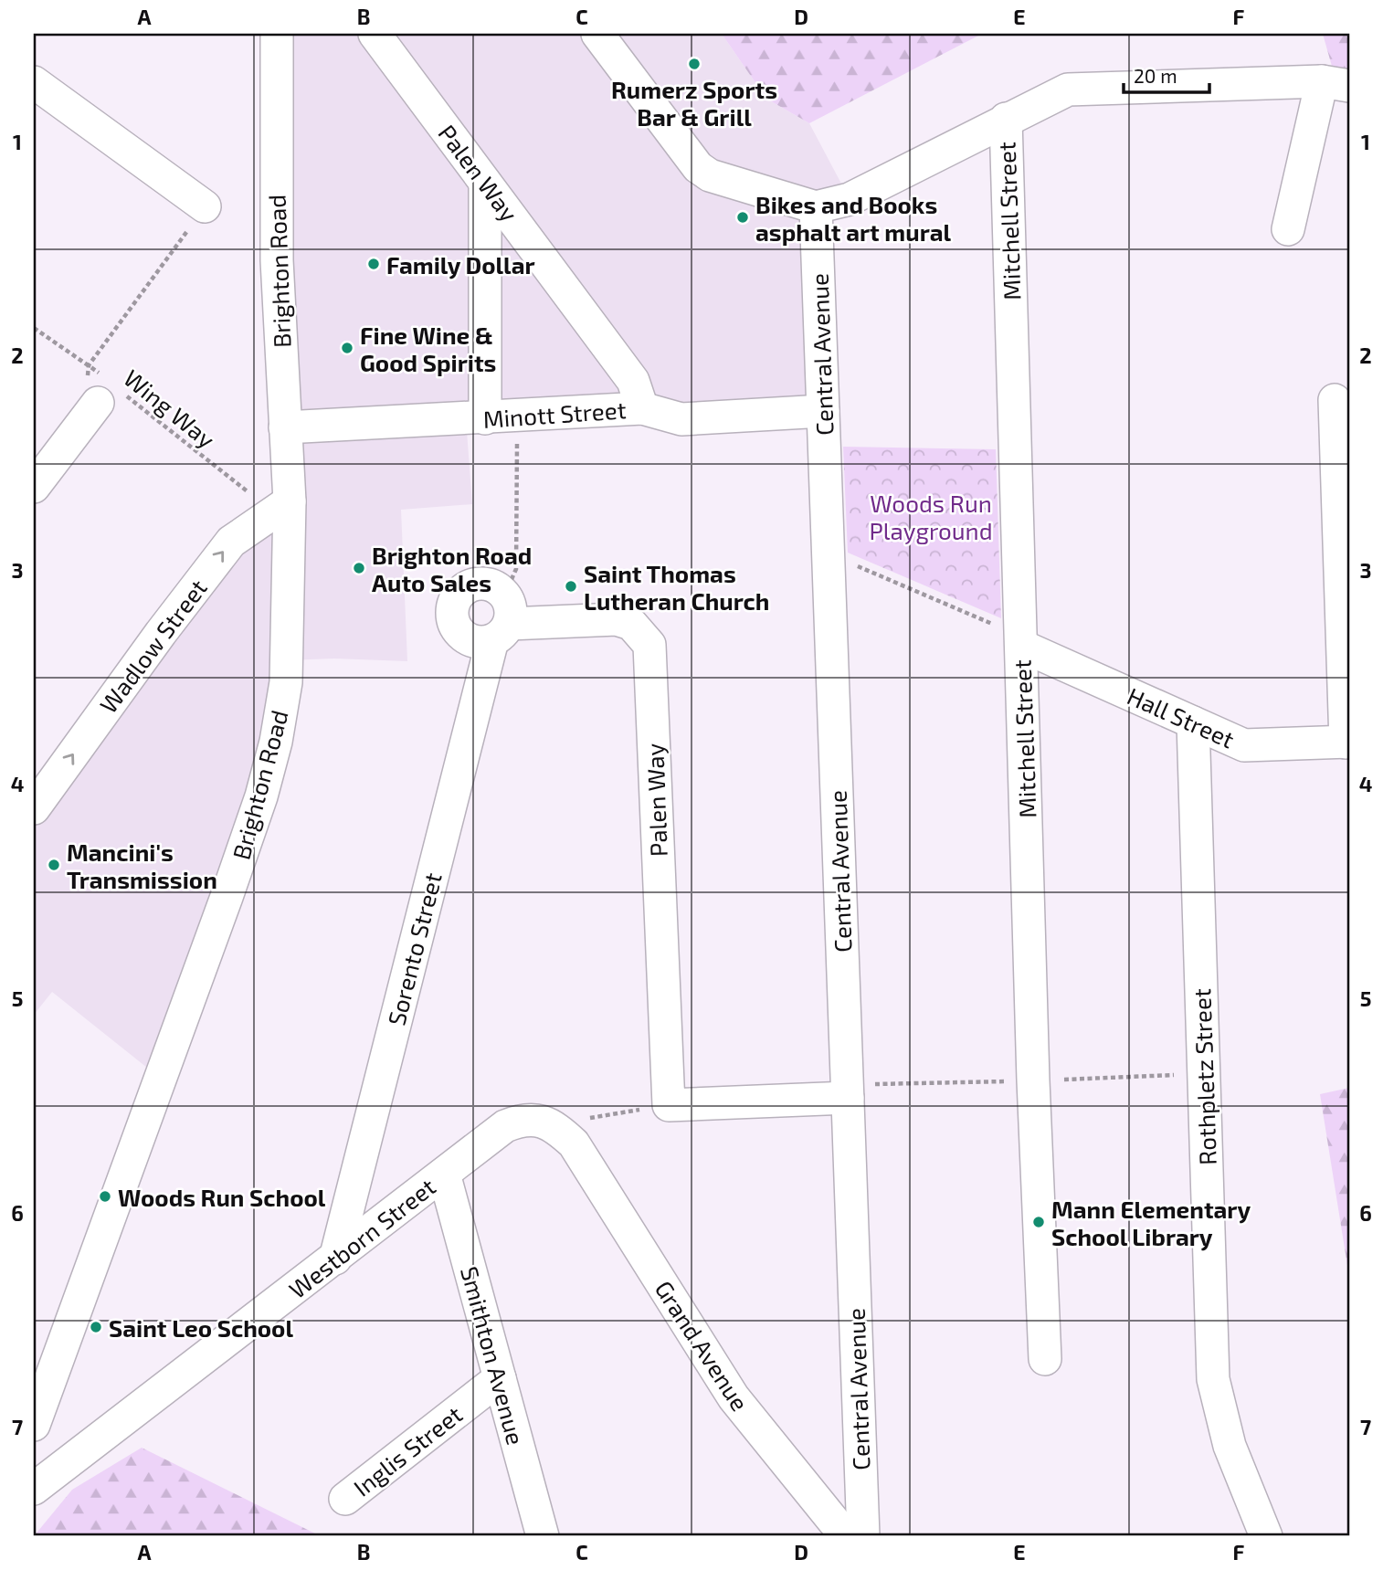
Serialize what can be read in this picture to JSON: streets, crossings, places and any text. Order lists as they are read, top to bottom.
{
  "streets": {
    "street": [
      "Palen Way",
      "Mitchell Street",
      "Brighton Road",
      "Central Avenue",
      "Minott Street",
      "Wadlow Street",
      "Hall Street",
      "Sorento Street",
      "Rothpletz Street",
      "Westborn Street",
      "Grand Avenue",
      "Smithton Avenue",
      "Inglis Street"
    ],
    "path": ["Wing Way"]
  },
  "crossings": [
    ["Palen Way", "Minott Street"],
    ["Palen Way", "Sorento Street"],
    ["Mitchell Street", "Hall Street"],
    ["Brighton Road", "Wing Way"],
    ["Brighton Road", "Minott Street"],
    ["Brighton Road", "Wadlow Street"],
    ["Central Avenue", "Minott Street"],
    ["Wing Way", "Wadlow Street"],
    ["Hall Street", "Rothpletz Street"],
    ["Sorento Street", "Westborn Street"],
    ["Westborn Street", "Grand Avenue"],
    ["Westborn Street", "Smithton Avenue"],
    ["Smithton Avenue", "Inglis Street"]
  ],
  "parks": ["Woods Run Playground"],
  "places": [
    "Rumerz Sports Bar & Grill",
    "Bikes and Books asphalt art mural",
    "Family Dollar",
    "Fine Wine & Good Spirits",
    "Brighton Road Auto Sales",
    "Saint Thomas Lutheran Church",
    "Mancini's Transmission",
    "Woods Run School",
    "Mann Elementary School Library",
    "Saint Leo School"
  ],
  "scale_bar": "20 m",
  "grid": {
    "columns": [
      "A",
      "B",
      "C",
      "D",
      "E",
      "F"
    ],
    "rows": [
      "1",
      "2",
      "3",
      "4",
      "5",
      "6",
      "7"
    ]
  }
}
